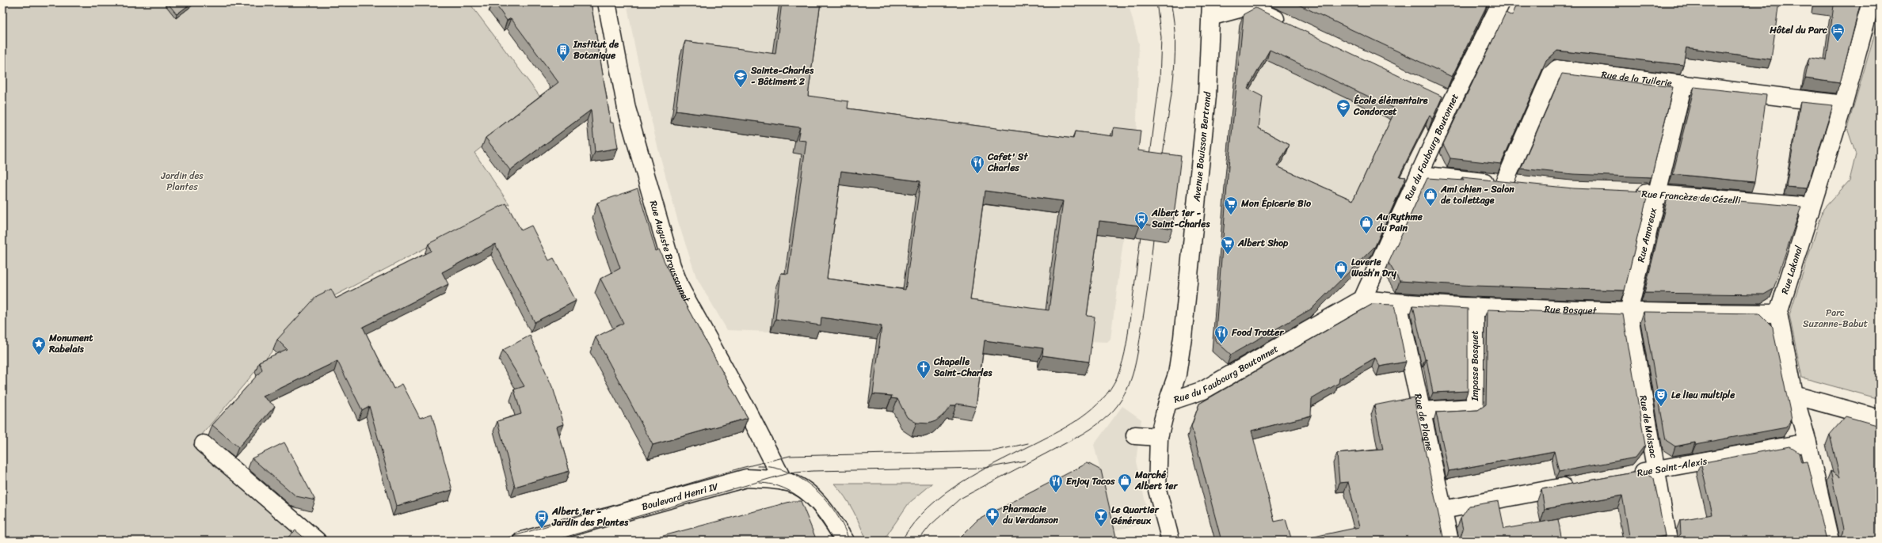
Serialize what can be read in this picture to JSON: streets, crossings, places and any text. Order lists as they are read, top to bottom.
{
  "streets": {
    "street": [
      "Rue de la Tuilerie",
      "Avenue Bouisson Bertrand",
      "Rue du Faubourg Boutonnet",
      "Rue Francèze de Cézelli",
      "Rue Amoreux",
      "Rue Auguste Broussonnet",
      "Rue Lakanal",
      "Rue Bosquet",
      "Impasse Bosquet",
      "Rue de Plagne",
      "Rue de Moissac",
      "Rue Saint-Alexis",
      "Boulevard Henri IV"
    ]
  },
  "crossings": [
    ["Rue de la Tuilerie", "Rue Amoreux"],
    ["Rue de la Tuilerie", "Rue Lakanal"],
    ["Avenue Bouisson Bertrand", "Rue du Faubourg Boutonnet"],
    ["Rue du Faubourg Boutonnet", "Rue Bosquet"],
    ["Rue Francèze de Cézelli", "Rue Amoreux"],
    ["Rue Francèze de Cézelli", "Rue Lakanal"],
    ["Rue Amoreux", "Rue Bosquet"],
    ["Rue Amoreux", "Rue de Moissac"],
    ["Rue Auguste Broussonnet", "Boulevard Henri IV"],
    ["Rue Lakanal", "Rue Bosquet"],
    ["Rue Lakanal", "Rue Saint-Alexis"],
    ["Rue Bosquet", "Impasse Bosquet"],
    ["Rue Bosquet", "Rue de Plagne"],
    ["Rue Bosquet", "Rue de Moissac"],
    ["Impasse Bosquet", "Rue de Plagne"],
    ["Rue de Moissac", "Rue Saint-Alexis"]
  ],
  "parks": ["Jardin des Plantes", "Parc Suzanne-Babut"],
  "places": {
    "hotel": ["Hôtel du Parc"],
    "building": ["Institut de Botanique"],
    "school or university": ["Sainte-Charles - Bâtiment 2", "École élémentaire Condorcet"],
    "restaurant": ["Cafet' St Charles", "Food Trotter", "Enjoy Tacos"],
    "shop": [
      "Ami chien - Salon de toilettage",
      "Au Rythme du Pain",
      "Laverie Washʼn Dry",
      "Marché Albert 1er"
    ],
    "supermarket": ["Mon Épicerie Bio", "Albert Shop"],
    "bus stop": ["Albert 1er - Saint-Charles", "Albert 1er - Jardin des Plantes"],
    "place": ["Monument Rabelais"],
    "church": ["Chapelle Saint-Charles"],
    "theatre": ["Le lieu multiple"],
    "pharmacy": ["Pharmacie du Verdanson"],
    "bar": ["Le Quartier Généreux"]
  }
}
